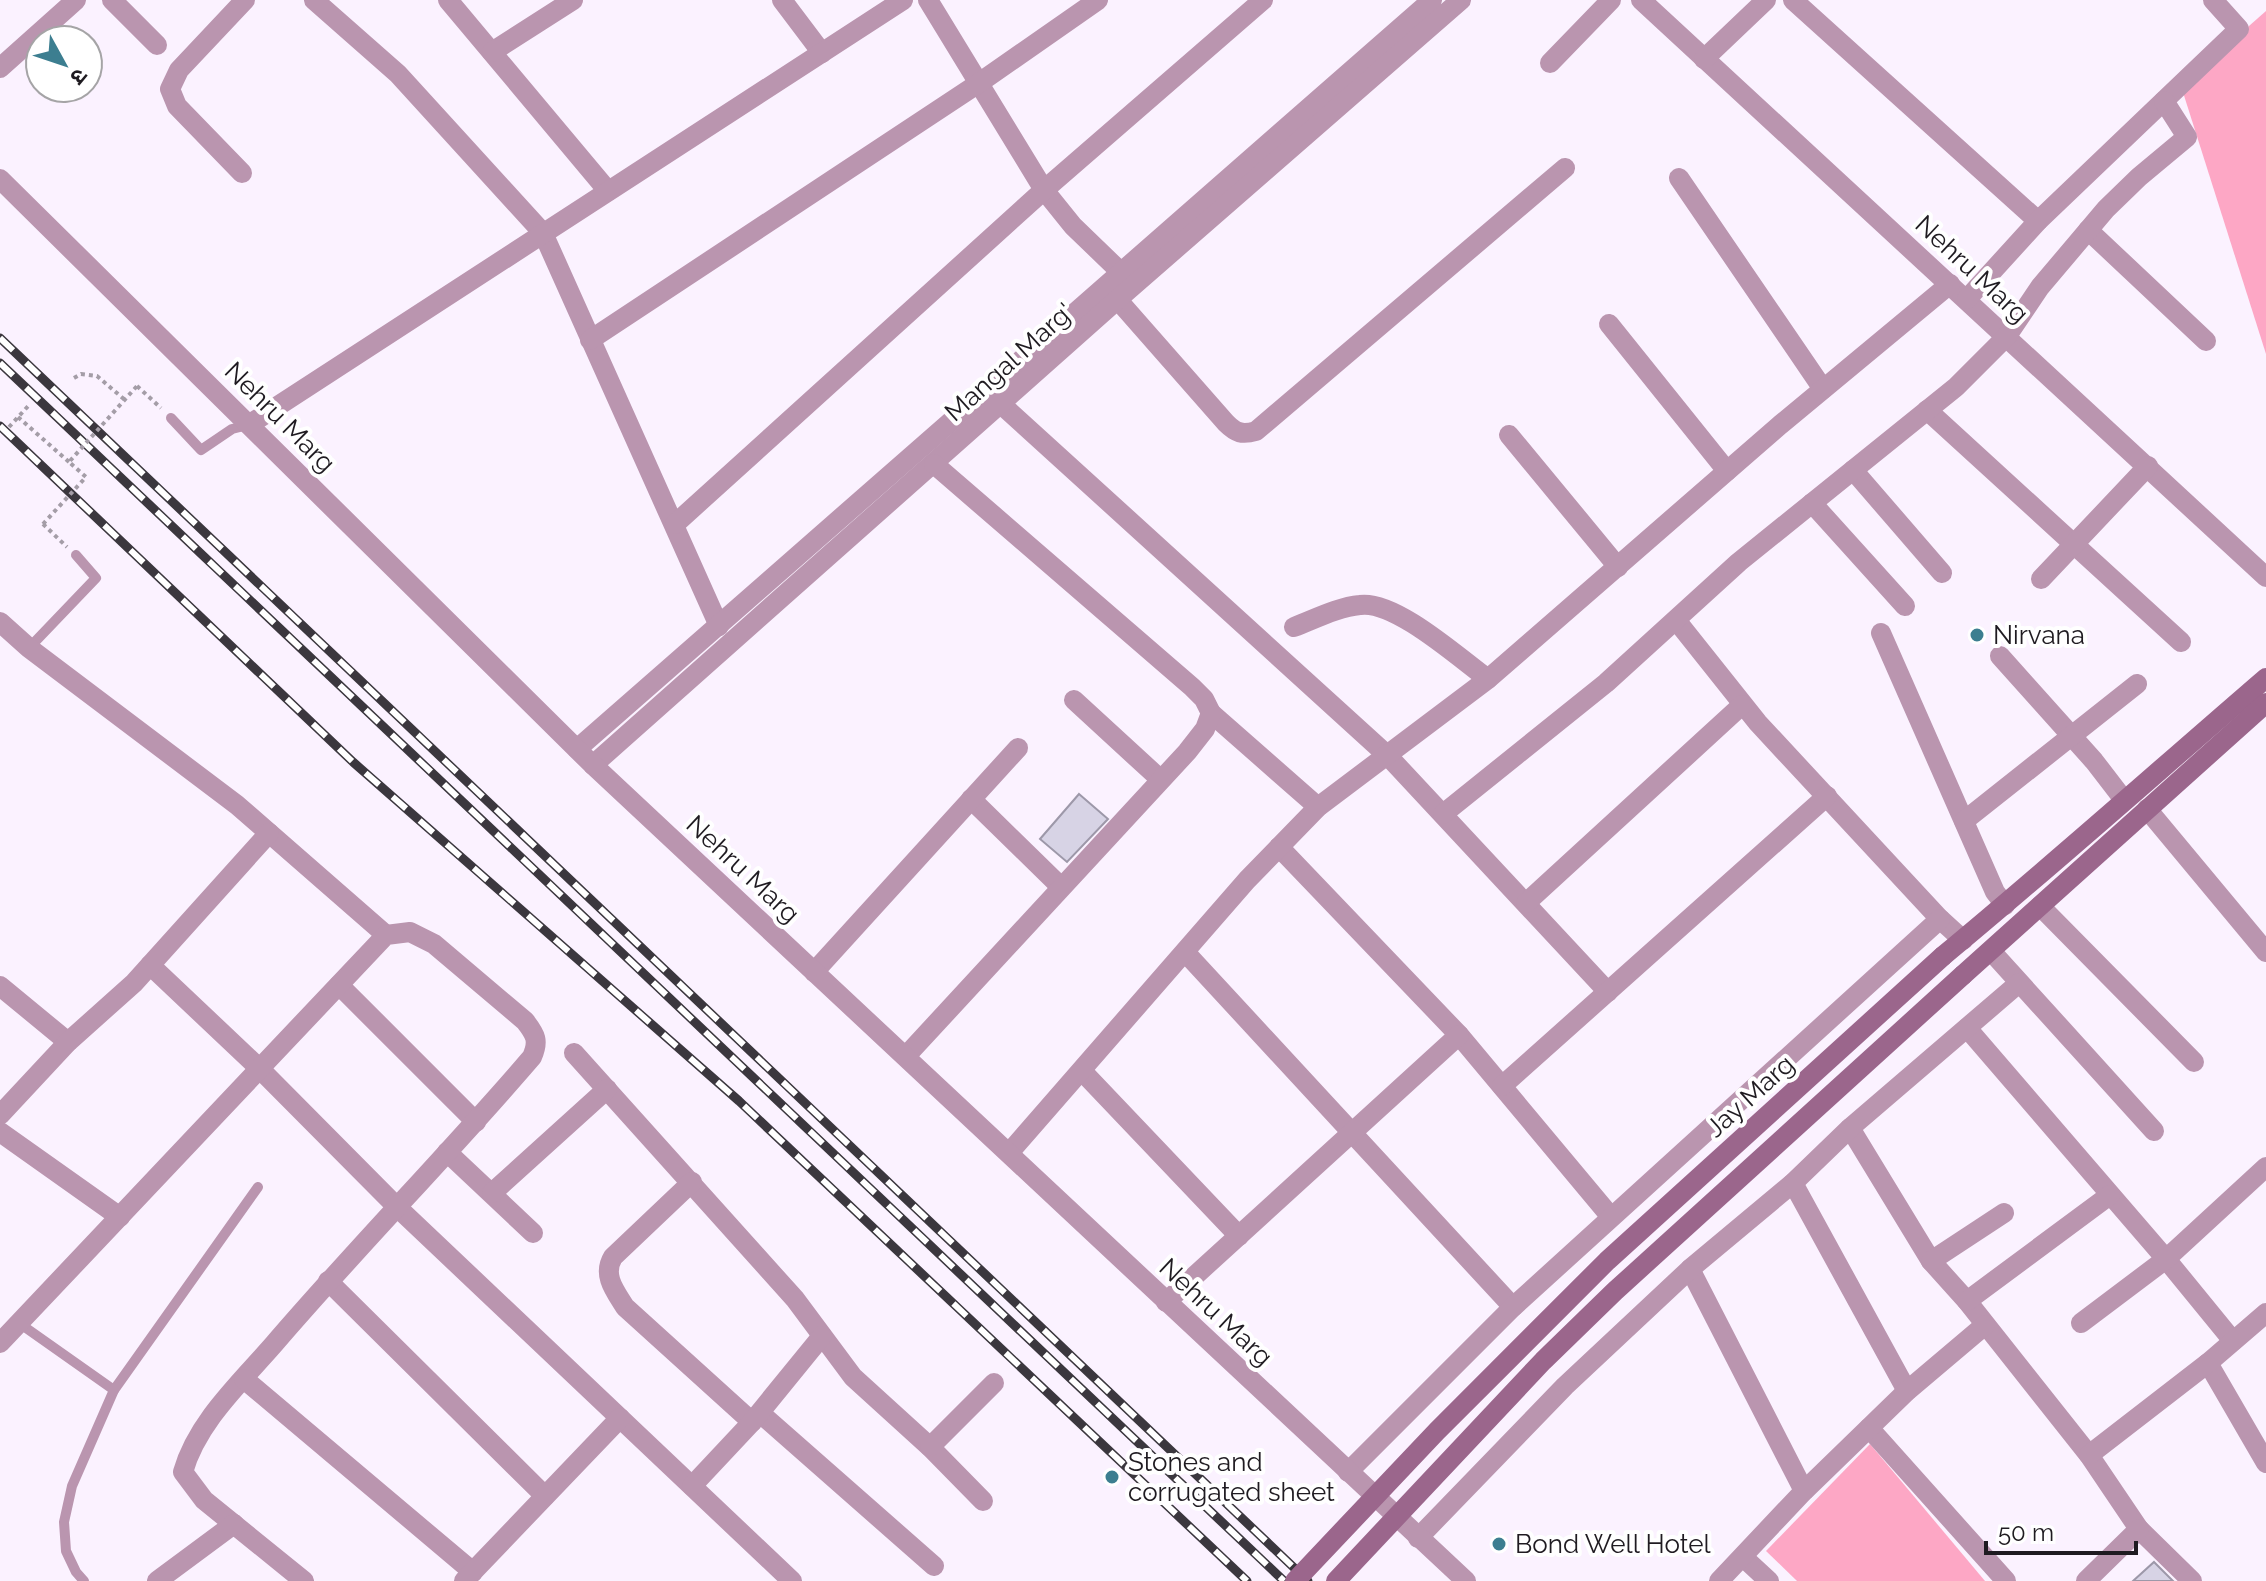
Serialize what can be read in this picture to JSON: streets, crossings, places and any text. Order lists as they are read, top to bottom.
{
  "streets": {
    "main road": ["Jay Marg"],
    "street": ["Nehru Marg", "Mangal Marg'"]
  },
  "crossings": [
    ["Nehru Marg", "Mangal Marg'"]
  ],
  "places": ["Nirvana", "Stones and corrugated sheet", "Bond Well Hotel"],
  "scale_bar": "50 m",
  "north": "bottom right"
}
